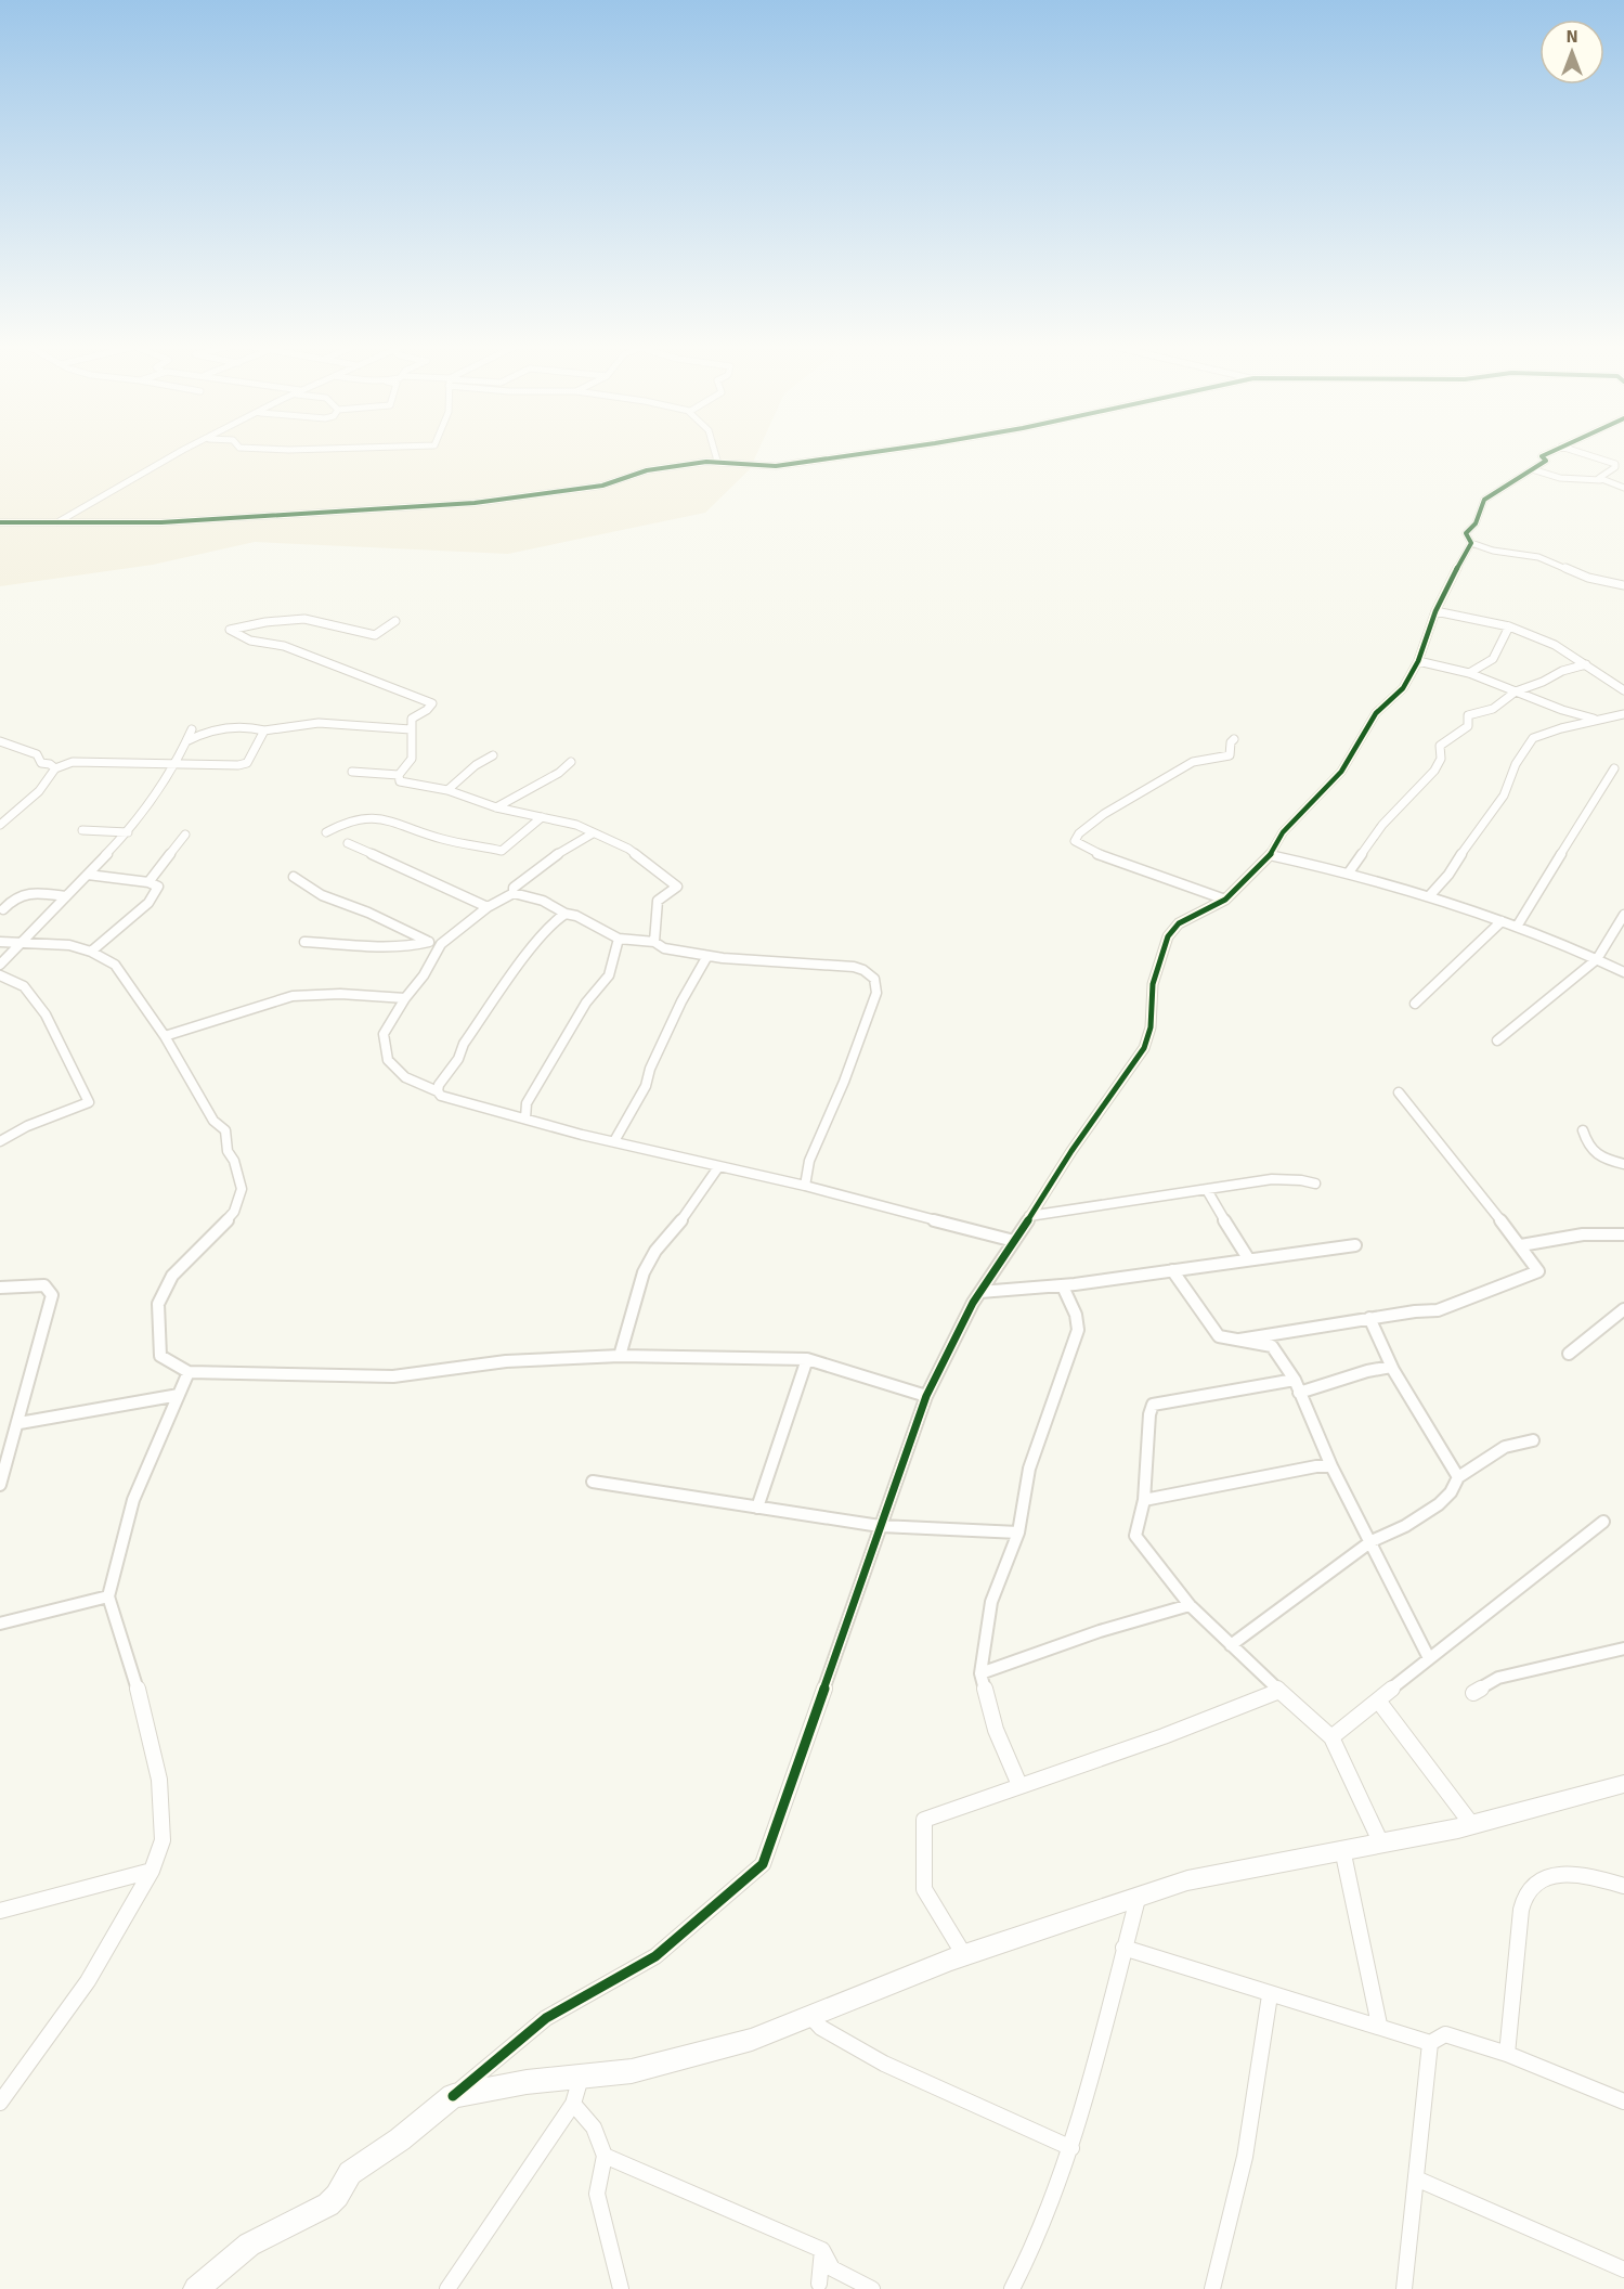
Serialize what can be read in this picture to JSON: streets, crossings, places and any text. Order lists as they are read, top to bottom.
{
  "north": "top"
}
